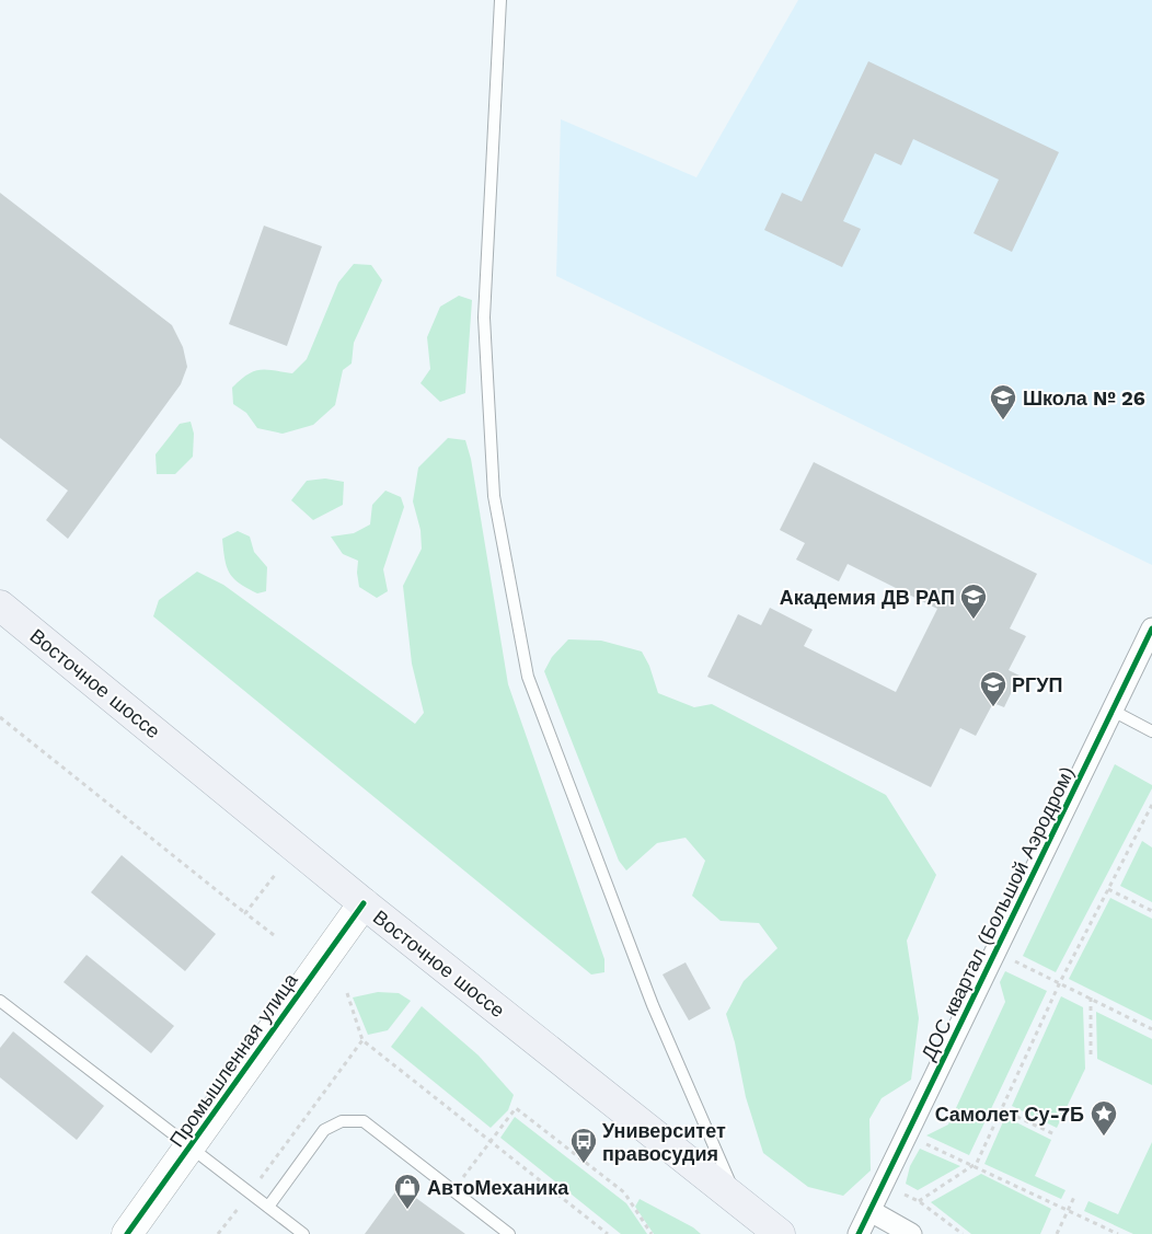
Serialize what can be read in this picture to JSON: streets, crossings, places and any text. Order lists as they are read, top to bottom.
{
  "streets": {
    "main road": ["Восточное шоссе"],
    "street": ["ДОС квартал (Большой Аэродром)", "Промышленная улица"]
  },
  "crossings": [
    ["Восточное шоссе", "Промышленная улица"]
  ],
  "places": {
    "school or university": ["Школа № 26", "Академия ДВ РАП", "РГУП"],
    "place": ["Самолет Су-7Б"],
    "bus stop": ["Университет правосудия"],
    "shop": ["АвтоМеханика"]
  }
}
